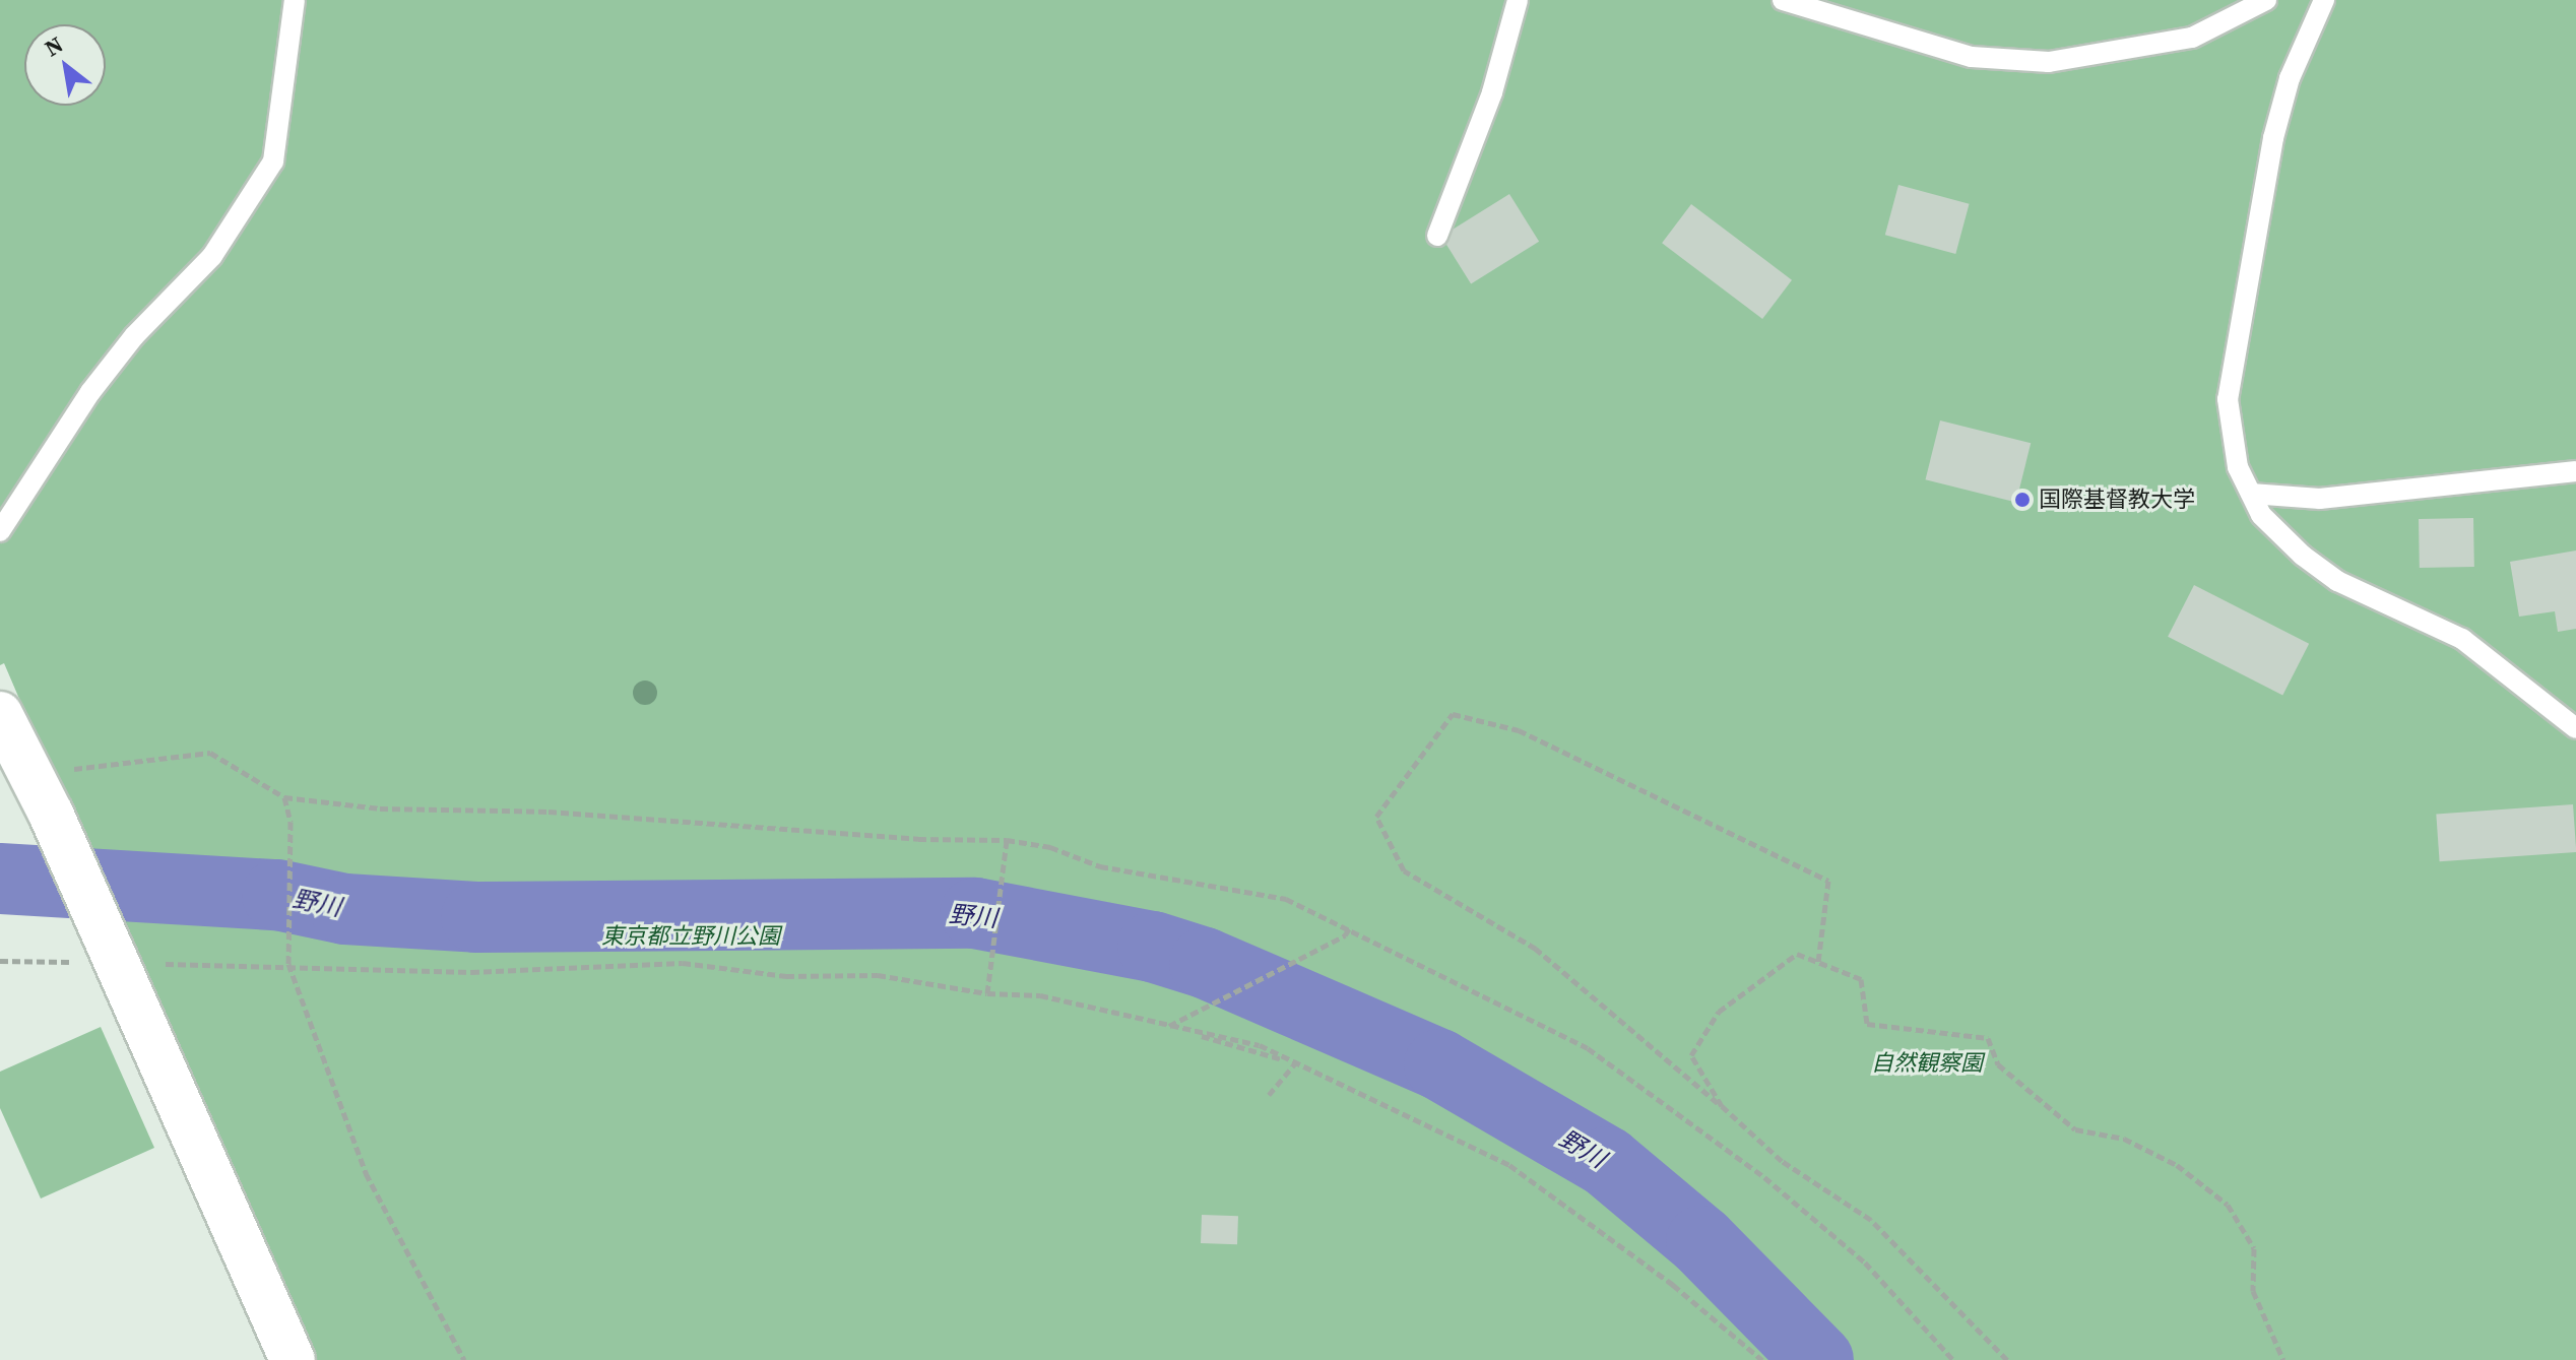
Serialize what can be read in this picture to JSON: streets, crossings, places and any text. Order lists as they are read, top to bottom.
{
  "water": ["野川"],
  "parks": ["東京都立野川公園", "自然観察園"],
  "places": ["国際基督教大学"],
  "north": "top left"
}
